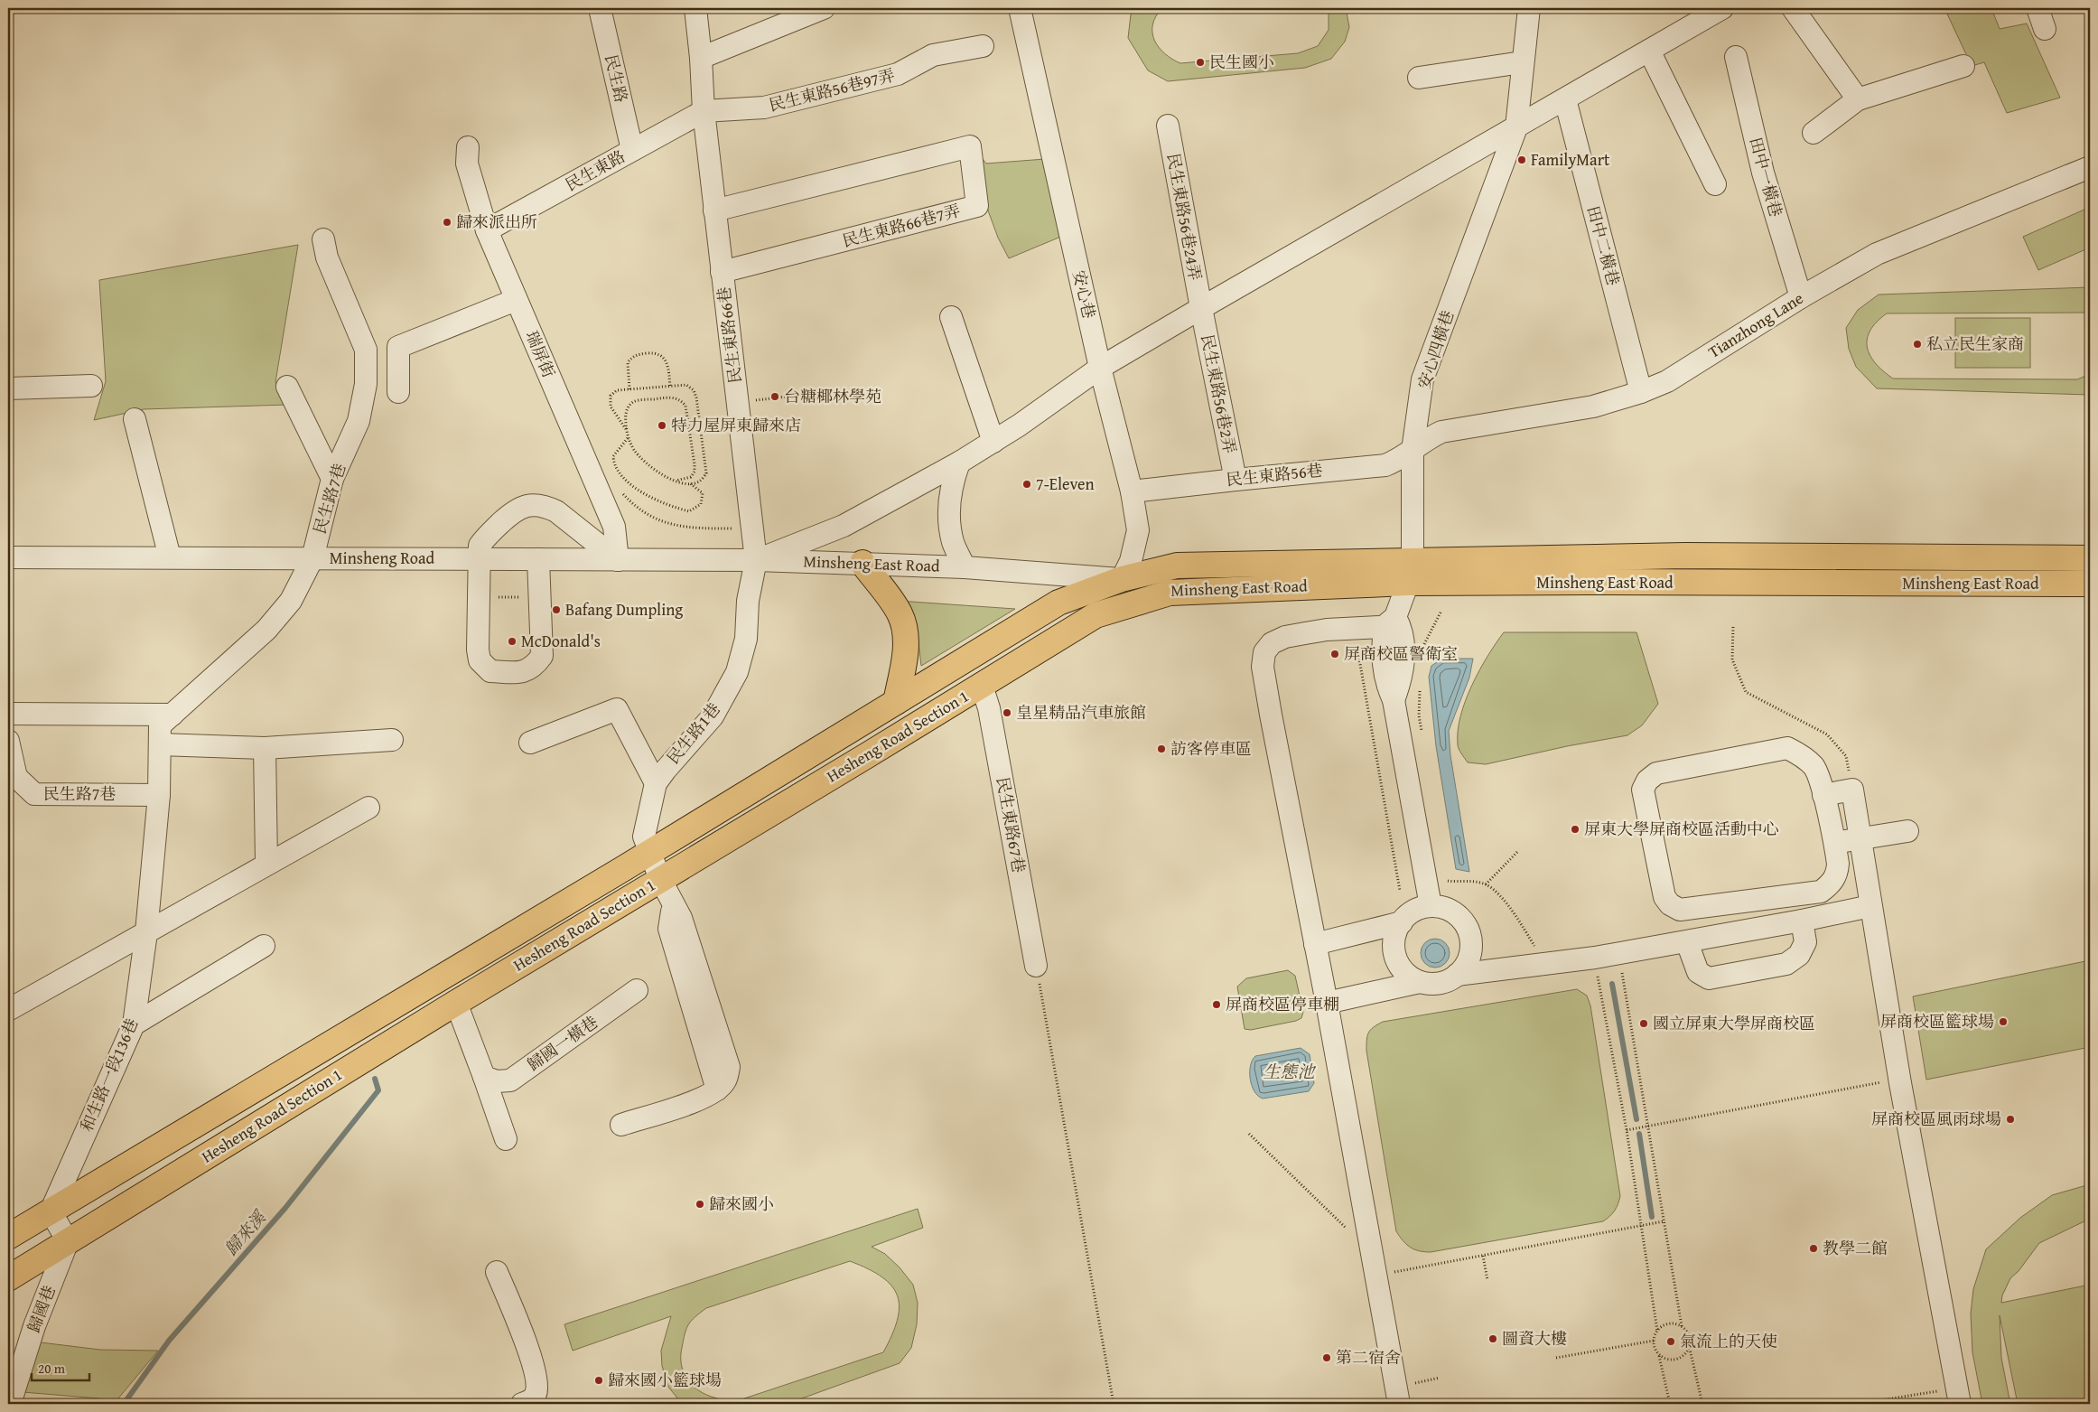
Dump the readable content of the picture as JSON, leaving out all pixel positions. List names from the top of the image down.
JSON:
{
  "streets": {
    "main road": ["Minsheng East Road", "Hesheng Road Section 1"],
    "street": [
      "民生路",
      "民生東路56巷97弄",
      "民生東路",
      "田中一橫巷",
      "民生東路56巷24弄",
      "民生東路66巷7弄",
      "田中二橫巷",
      "安心巷",
      "Tianzhong Lane",
      "民生東路66巷",
      "安心四橫巷",
      "瑞屏街",
      "民生東路56巷2弄",
      "民生東路56巷",
      "民生路7巷",
      "Minsheng Road",
      "民生路1巷",
      "民生東路67巷",
      "歸國一橫巷",
      "和生路一段136巷",
      "歸國巷"
    ]
  },
  "crossings": [
    ["民生路", "民生東路"],
    ["民生東路56巷97弄", "民生東路"],
    ["民生東路56巷97弄", "民生東路66巷"],
    ["民生東路", "民生東路66巷"],
    ["民生東路", "瑞屏街"],
    ["田中一橫巷", "Tianzhong Lane"],
    ["民生東路56巷24弄", "民生東路56巷2弄"],
    ["民生東路66巷7弄", "民生東路66巷"],
    ["田中二橫巷", "Tianzhong Lane"],
    ["安心巷", "民生東路56巷"],
    ["安心巷", "Minsheng East Road"],
    ["安心巷", "Hesheng Road Section 1"],
    ["Tianzhong Lane", "安心四橫巷"],
    ["Tianzhong Lane", "民生東路56巷"],
    ["民生東路66巷", "Minsheng Road"],
    ["民生東路66巷", "Minsheng East Road"],
    ["民生東路66巷", "民生路1巷"],
    ["安心四橫巷", "民生東路56巷"],
    ["安心四橫巷", "Minsheng East Road"],
    ["瑞屏街", "Minsheng Road"],
    ["民生東路56巷2弄", "民生東路56巷"],
    ["民生路7巷", "Minsheng Road"],
    ["民生路7巷", "和生路一段136巷"],
    ["Minsheng Road", "Minsheng East Road"],
    ["Minsheng Road", "民生路1巷"],
    ["Minsheng East Road", "民生路1巷"],
    ["Minsheng East Road", "Hesheng Road Section 1"],
    ["民生路1巷", "Hesheng Road Section 1"],
    ["Hesheng Road Section 1", "民生東路67巷"],
    ["Hesheng Road Section 1", "和生路一段136巷"],
    ["Hesheng Road Section 1", "歸國巷"]
  ],
  "water": ["生態池", "歸來溪"],
  "places": [
    "民生國小",
    "FamilyMart",
    "歸來派出所",
    "私立民生家商",
    "台糖椰林學苑",
    "特力屋屏東歸來店",
    "7-Eleven",
    "Bafang Dumpling",
    "McDonald's",
    "屏商校區警衛室",
    "皇星精品汽車旅館",
    "訪客停車區",
    "屏東大學屏商校區活動中心",
    "屏商校區停車棚",
    "屏商校區籃球場",
    "國立屏東大學屏商校區",
    "屏商校區風雨球場",
    "歸來國小",
    "教學二館",
    "圖資大樓",
    "氣流上的天使",
    "第二宿舍",
    "歸來國小籃球場"
  ],
  "scale_bar": "20 m"
}
